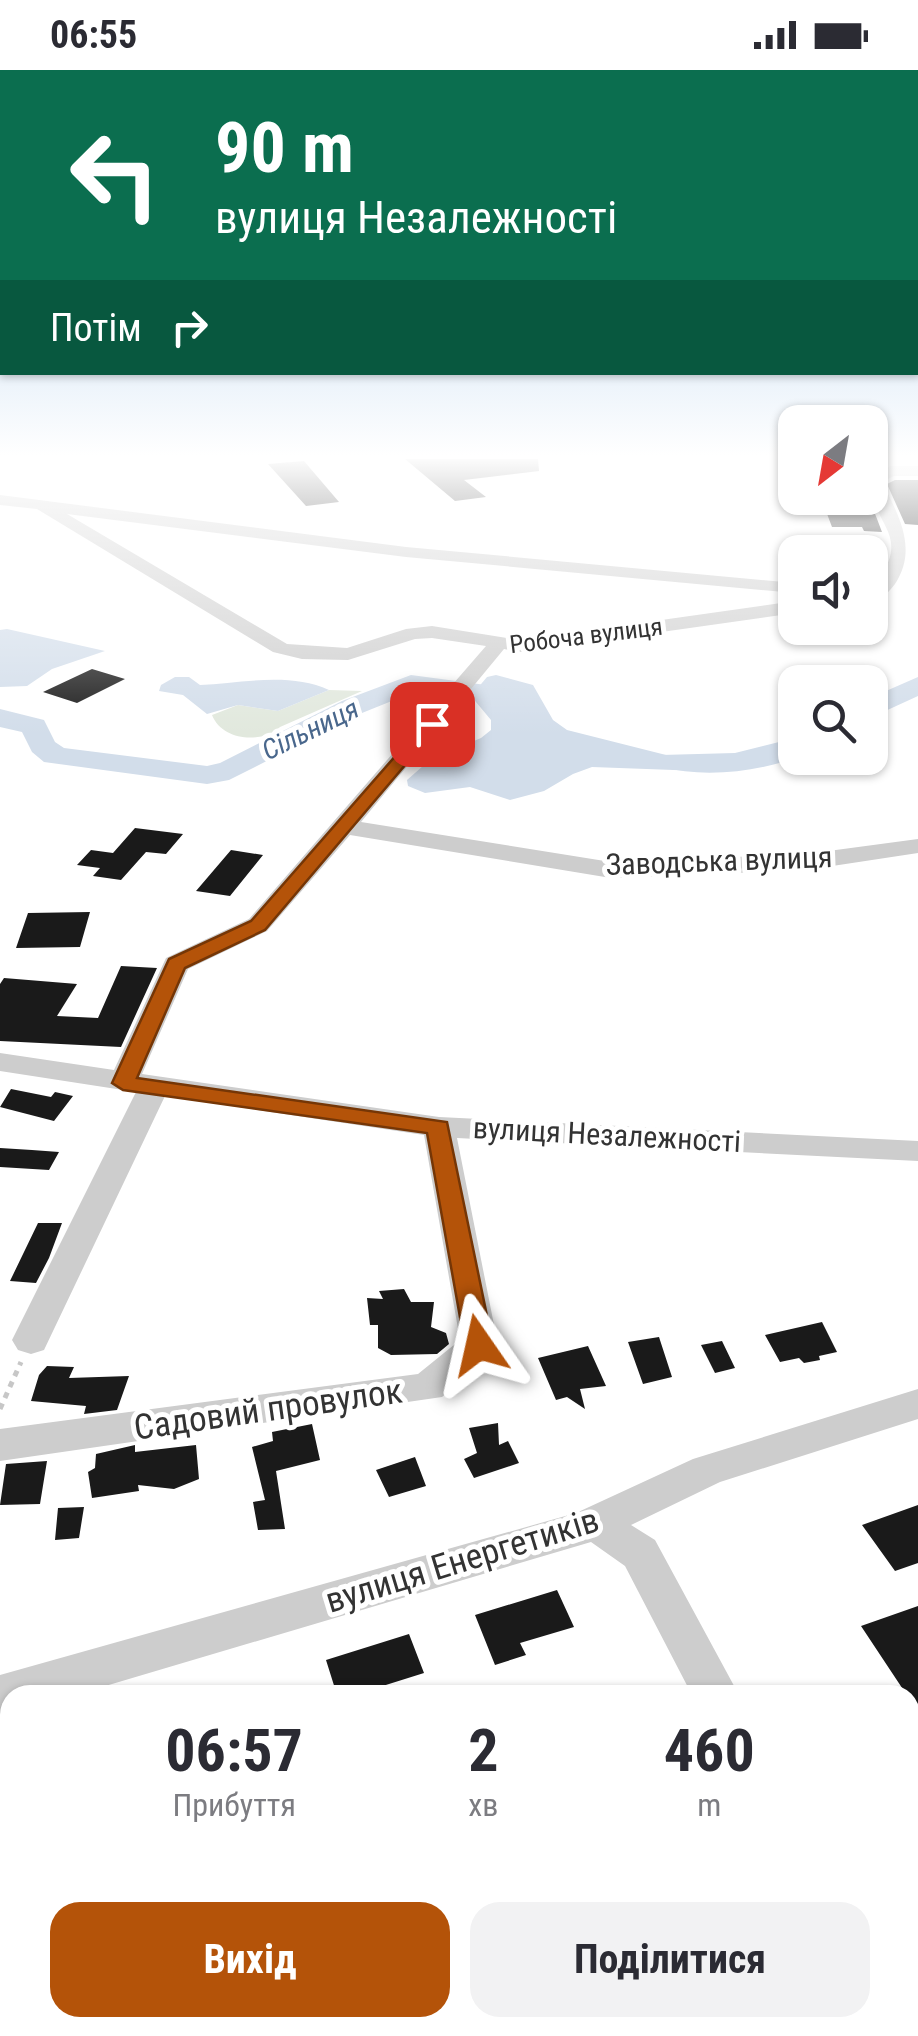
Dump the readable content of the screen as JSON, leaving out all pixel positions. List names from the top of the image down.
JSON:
{
  "streets": {
    "street": [
      "Робоча вулиця",
      "Заводська вулиця",
      "вулиця Незалежності",
      "Садовий провулок",
      "вулиця Енергетиків"
    ]
  },
  "crossings": [
    ["вулиця Незалежності", "Садовий провулок"]
  ],
  "water": ["Сільниця"],
  "north": "bottom left",
  "page": {
    "status": "06:55",
    "turn": ["90 m", "вулиця Незалежності"],
    "then": "Потім",
    "eta": [
      "06:57",
      "Прибуття",
      "2",
      "хв",
      "460",
      "m"
    ],
    "buttons": ["Вихід", "Поділитися"]
  }
}
